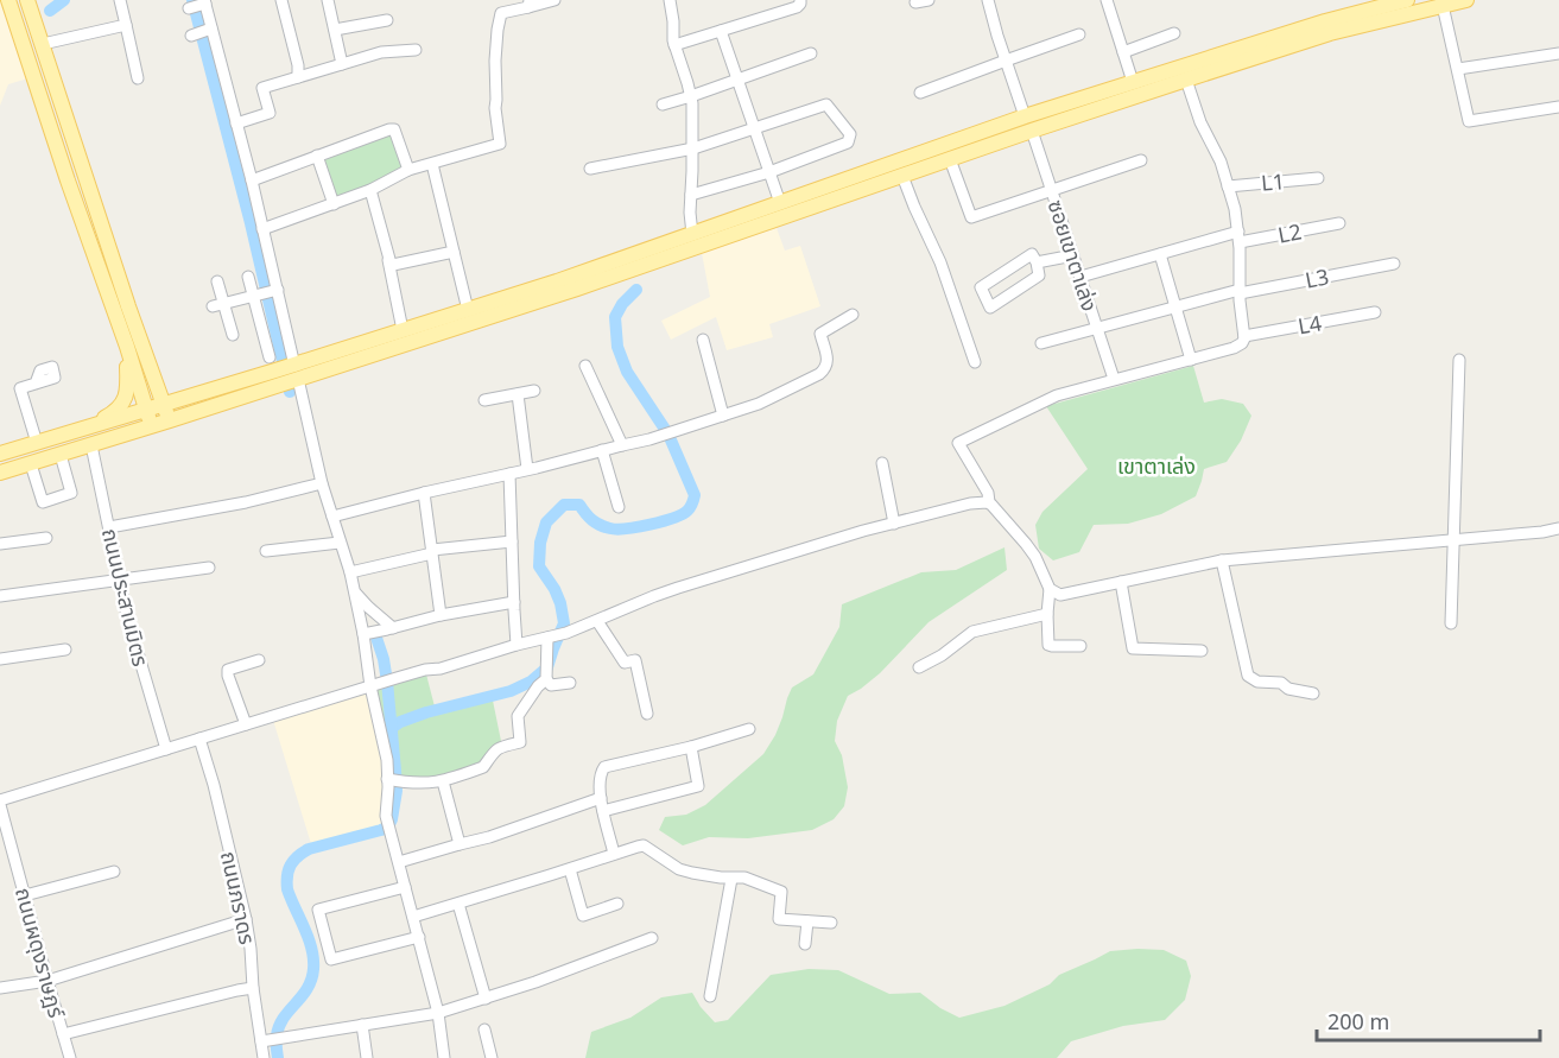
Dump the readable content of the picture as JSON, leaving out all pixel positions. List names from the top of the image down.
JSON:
{
  "streets": {
    "street": [
      "L1",
      "L2",
      "ซอยเขาตาเล่ง",
      "L3",
      "L4",
      "ถนนประสานมิตร",
      "ถนนภราดร",
      "ถนนผดุงราษฎร์"
    ]
  },
  "crossings": [
    ["L2", "ซอยเขาตาเล่ง"],
    ["ซอยเขาตาเล่ง", "L3"]
  ],
  "parks": ["เขาตาเล่ง"],
  "scale_bar": "200 m"
}
